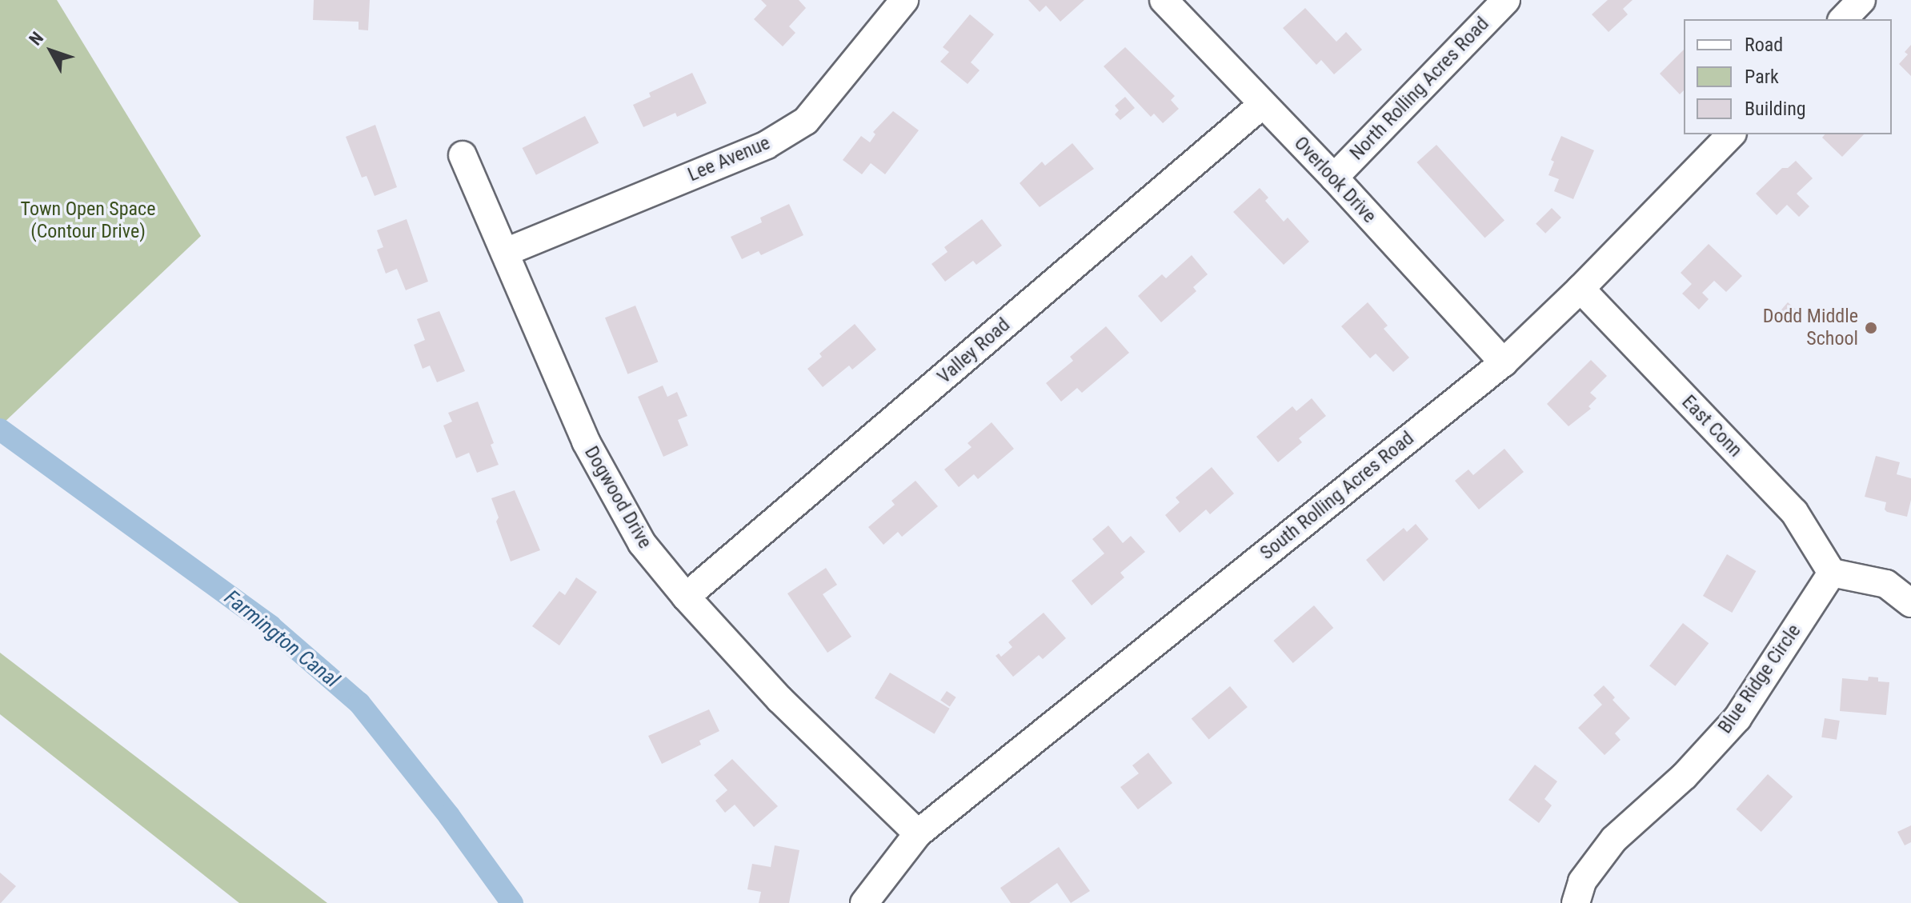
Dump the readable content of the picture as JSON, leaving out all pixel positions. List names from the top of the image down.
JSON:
{
  "streets": {
    "street": [
      "North Rolling Acres Road",
      "Lee Avenue",
      "Overlook Drive",
      "Valley Road",
      "East Conn",
      "South Rolling Acres Road",
      "Dogwood Drive",
      "Blue Ridge Circle"
    ]
  },
  "crossings": [
    ["North Rolling Acres Road", "Overlook Drive"],
    ["Lee Avenue", "Dogwood Drive"],
    ["Overlook Drive", "Valley Road"],
    ["Overlook Drive", "South Rolling Acres Road"],
    ["Valley Road", "Dogwood Drive"],
    ["East Conn", "South Rolling Acres Road"],
    ["East Conn", "Blue Ridge Circle"],
    ["South Rolling Acres Road", "Dogwood Drive"]
  ],
  "water": ["Farmington Canal"],
  "parks": ["Town Open Space (Contour Drive)"],
  "places": ["Dodd Middle School"],
  "legend": ["Road", "Park", "Building"],
  "north": "top left"
}
